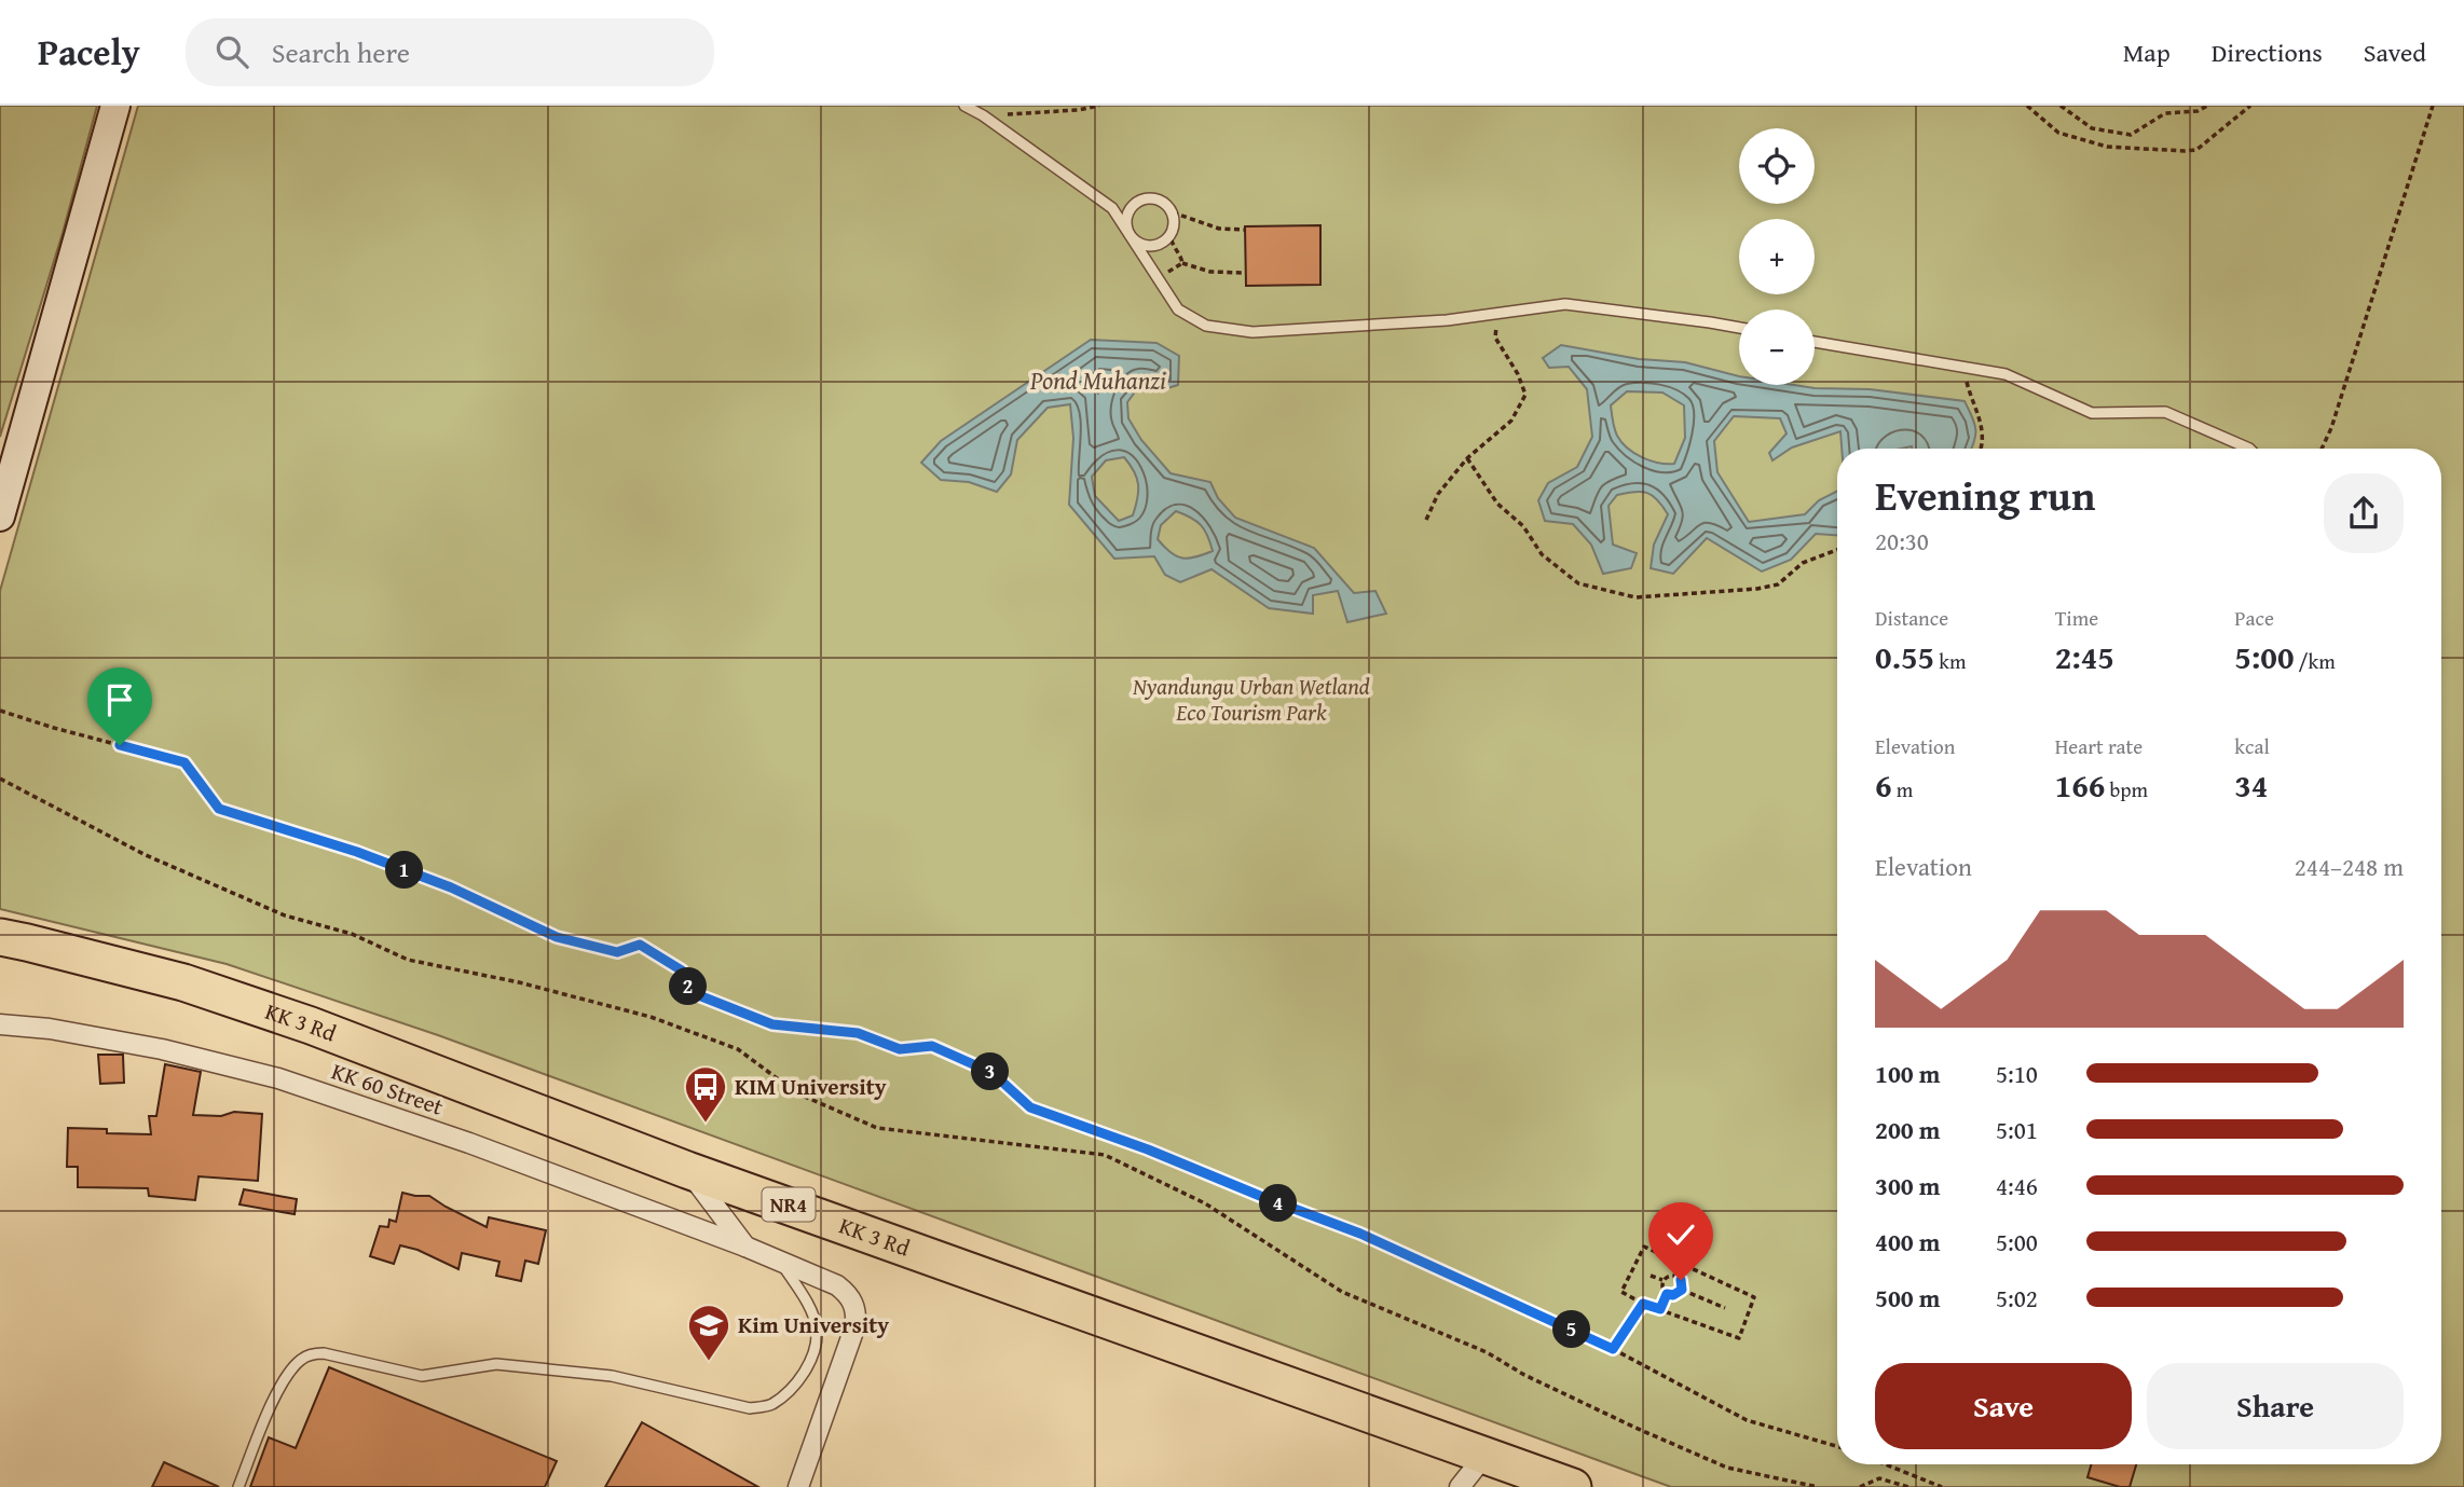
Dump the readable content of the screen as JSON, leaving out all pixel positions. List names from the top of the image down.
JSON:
{
  "streets": {
    "highway": ["KK 3 Rd", "NR4"],
    "street": ["KK 60 Street"]
  },
  "water": ["Pond Muhanzi"],
  "parks": ["Nyandungu Urban Wetland Eco Tourism Park"],
  "places": {
    "bus stop": ["KIM University"],
    "school or university": ["Kim University"]
  },
  "page": {
    "header": "Pacely",
    "search": "Search here",
    "nav": ["Map", "Directions", "Saved"],
    "map_buttons": ["+", "−"],
    "heading": ["Evening run", "20:30"],
    "stats": [
      ["Distance", "0.55 km"],
      ["Time", "2:45"],
      ["Pace", "5:00 /km"],
      ["Elevation", "6 m"],
      ["Heart rate", "166 bpm"],
      ["kcal", "34"]
    ],
    "chart": ["Elevation", "244–248 m"],
    "pins": [
      "1",
      "2",
      "3",
      "4",
      "5"
    ],
    "list": [
      {
        "name": "100 m",
        "note": "5:10"
      },
      {
        "name": "200 m",
        "note": "5:01"
      },
      {
        "name": "300 m",
        "note": "4:46"
      },
      {
        "name": "400 m",
        "note": "5:00"
      },
      {
        "name": "500 m",
        "note": "5:02"
      }
    ],
    "buttons": ["Save", "Share"]
  }
}
